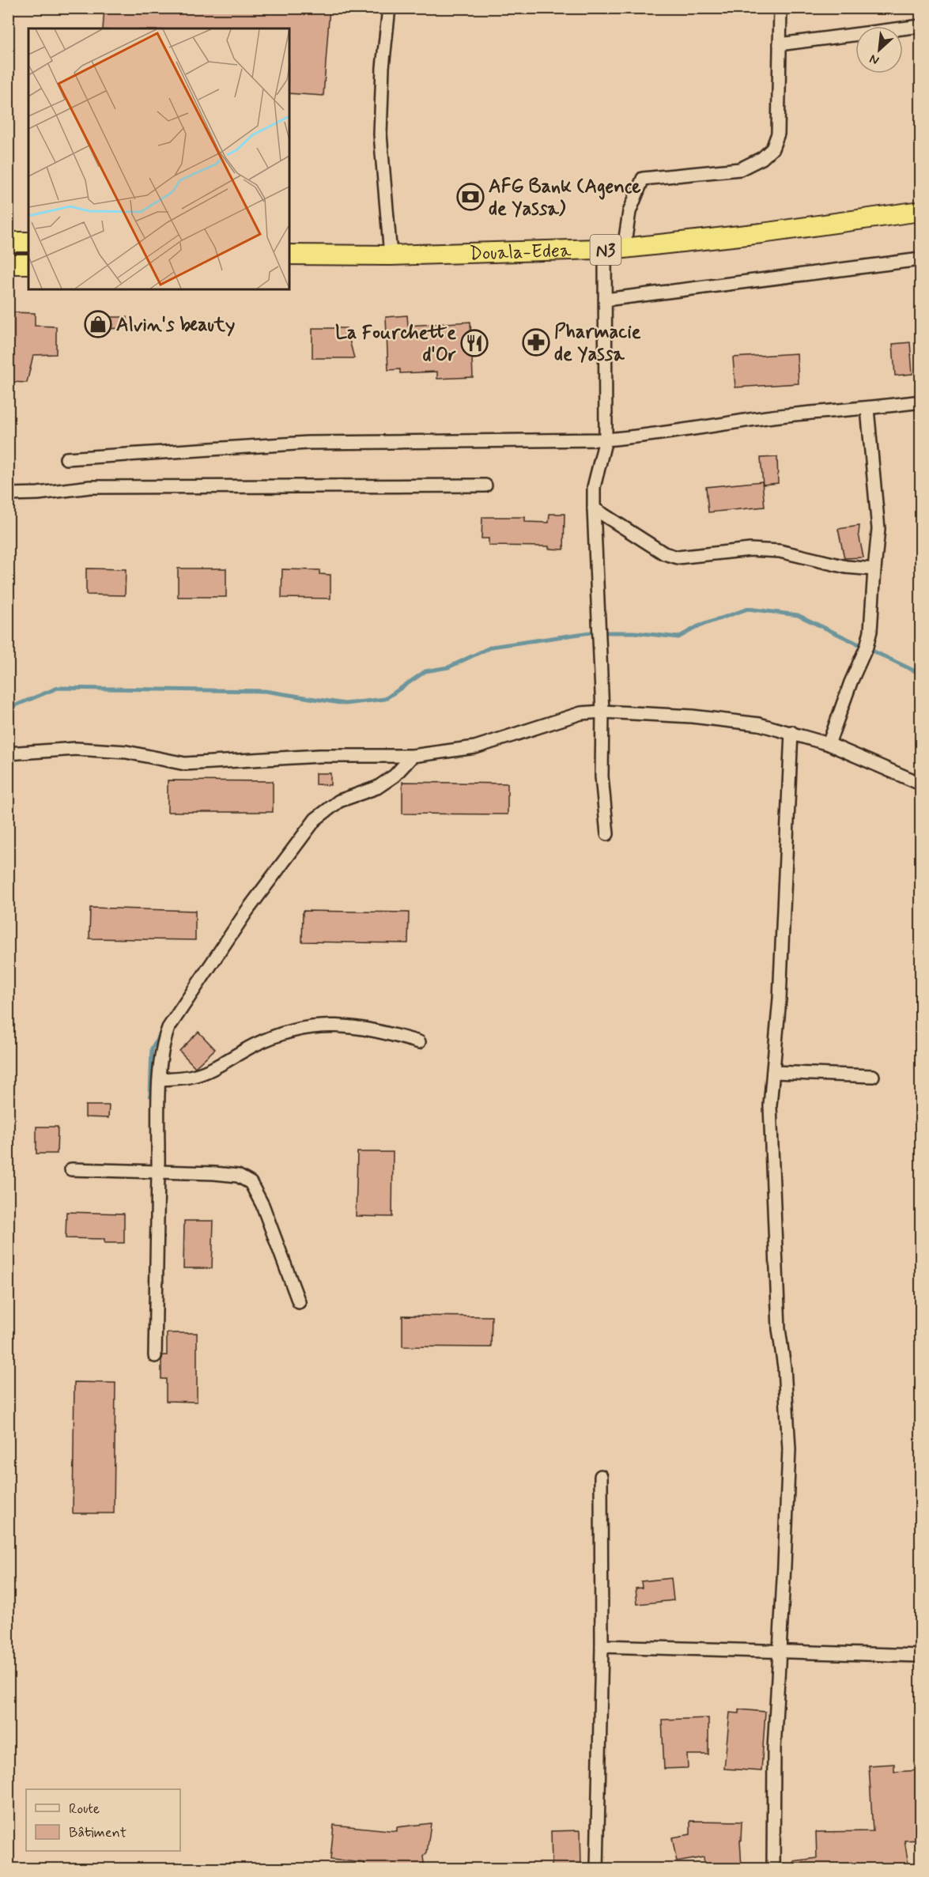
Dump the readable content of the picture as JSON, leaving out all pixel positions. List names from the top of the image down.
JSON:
{
  "streets": {
    "highway": ["N3", "Douala-Edea"]
  },
  "places": {
    "bank": ["AFG Bank (Agence de Yassa)"],
    "shop": ["Alvin's beauty"],
    "pharmacy": ["Pharmacie de Yassa"],
    "restaurant": ["La Fourchette d'Or"]
  },
  "legend": ["Route", "Bâtiment"],
  "north": "bottom left"
}
